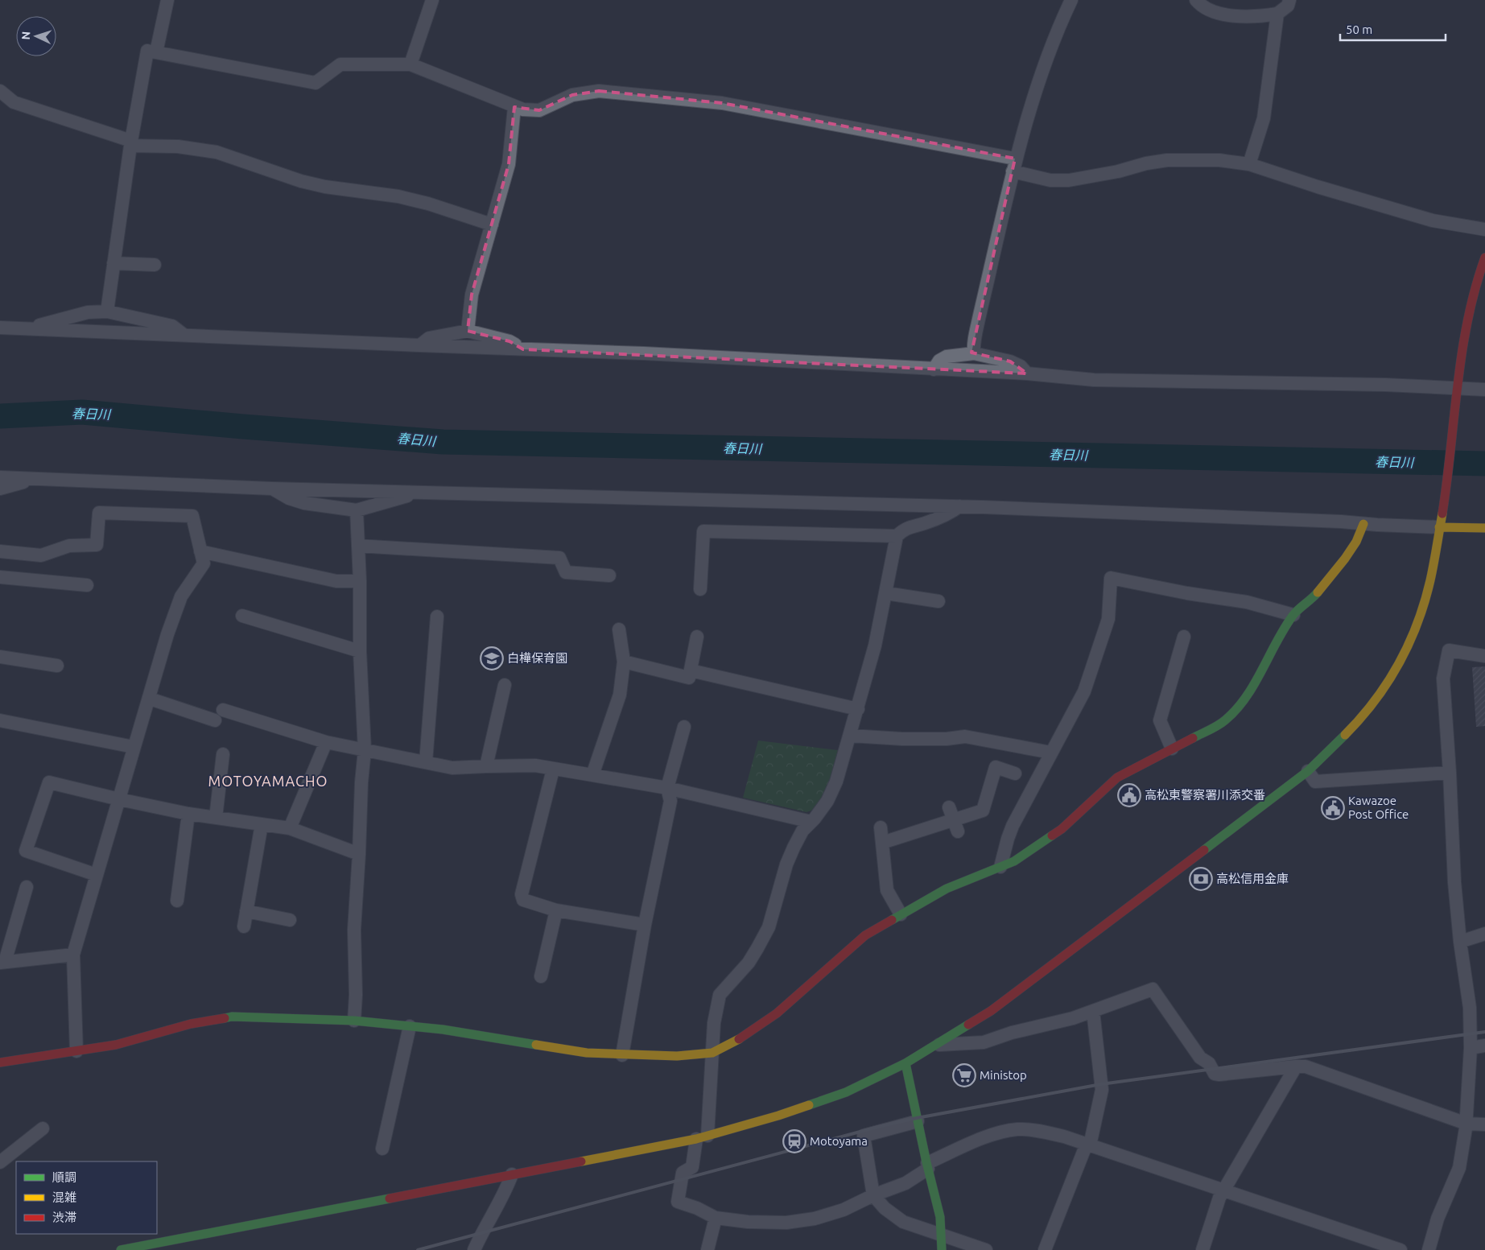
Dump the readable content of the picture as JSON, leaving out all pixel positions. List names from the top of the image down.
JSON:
{
  "districts": ["MOTOYAMACHO"],
  "water": ["春日川"],
  "places": {
    "school or university": ["白樺保育園"],
    "public building": ["高松東警察署川添交番", "Kawazoe Post Office"],
    "bank": ["高松信用金庫"],
    "supermarket": ["Ministop"],
    "station": ["Motoyama"]
  },
  "legend": ["順調", "混雑", "渋滞"],
  "scale_bar": "50 m",
  "north": "left"
}
